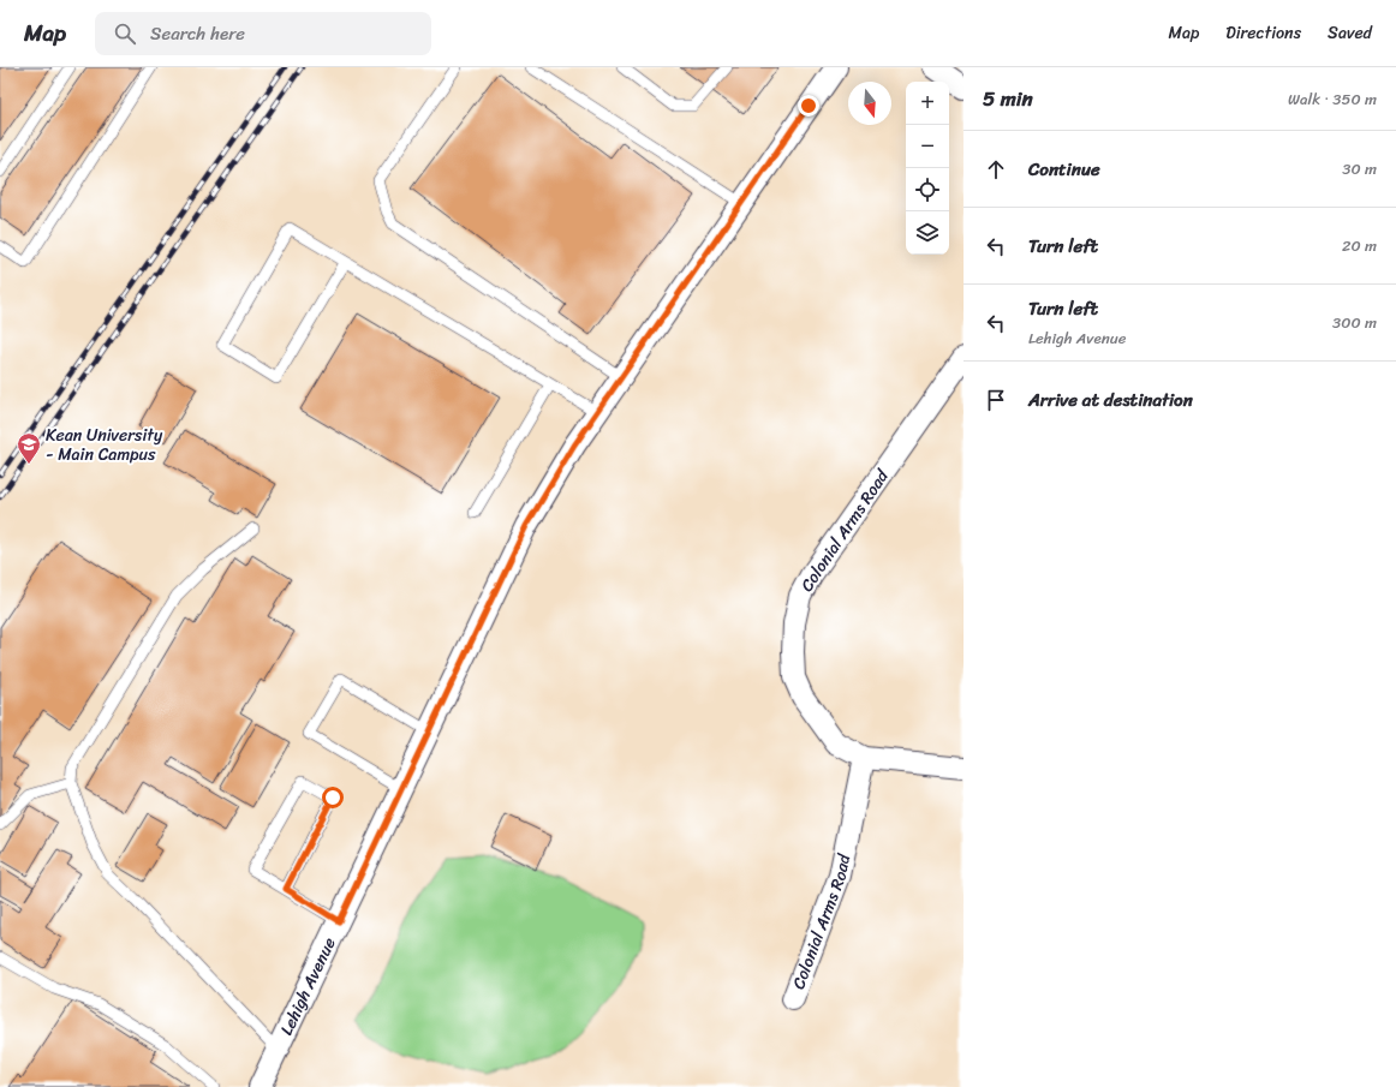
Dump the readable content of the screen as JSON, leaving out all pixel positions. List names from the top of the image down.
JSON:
{
  "streets": {
    "street": ["Colonial Arms Road", "Lehigh Avenue"]
  },
  "places": {
    "school or university": ["Kean University - Main Campus"]
  },
  "north": "bottom",
  "page": {
    "header": "Map",
    "search": "Search here",
    "nav": ["Map", "Directions", "Saved"],
    "heading": ["5 min", "Walk · 350 m"],
    "map_buttons": ["+", "−"],
    "list": [
      ["Continue", "30 m"],
      ["Turn left", "20 m"],
      ["Turn left", "Lehigh Avenue", "300 m"],
      "Arrive at destination"
    ]
  }
}
